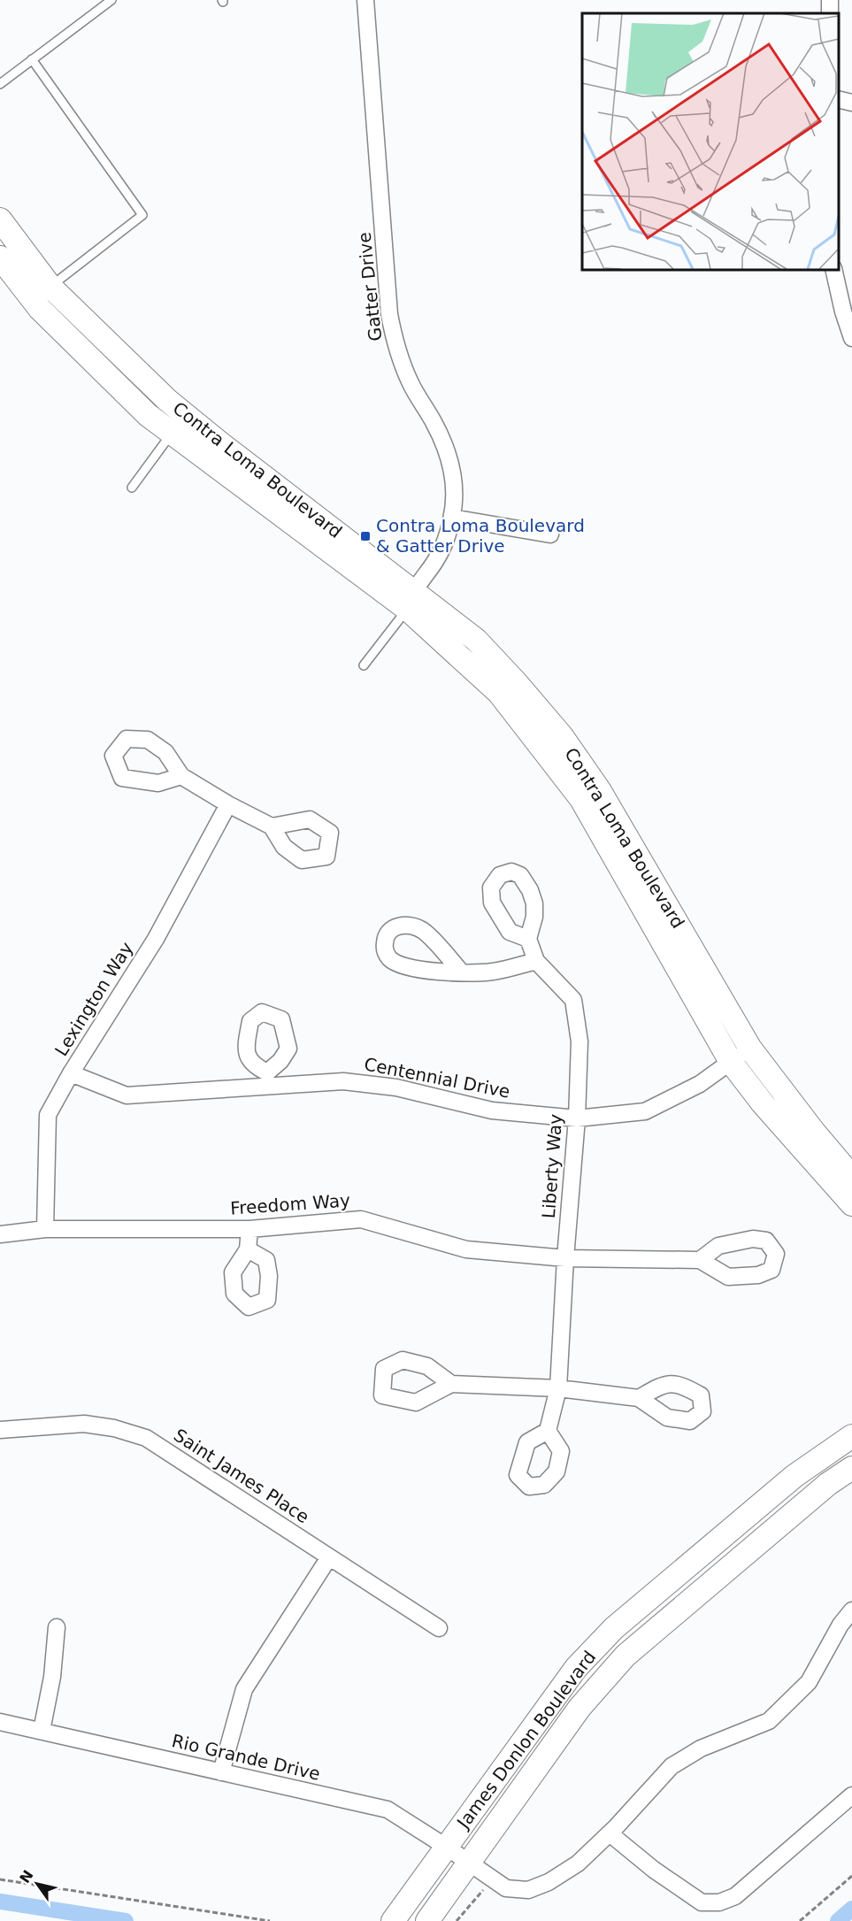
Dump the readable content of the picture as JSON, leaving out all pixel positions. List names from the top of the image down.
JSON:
{
  "streets": {
    "main road": ["Contra Loma Boulevard", "James Donlon Boulevard"],
    "street": [
      "Gatter Drive",
      "Lexington Way",
      "Centennial Drive",
      "Liberty Way",
      "Freedom Way",
      "Saint James Place",
      "Rio Grande Drive"
    ]
  },
  "crossings": [
    ["Gatter Drive", "Contra Loma Boulevard"],
    ["Contra Loma Boulevard", "Centennial Drive"],
    ["Lexington Way", "Centennial Drive"],
    ["Lexington Way", "Freedom Way"],
    ["Centennial Drive", "Liberty Way"],
    ["Liberty Way", "Freedom Way"],
    ["James Donlon Boulevard", "Rio Grande Drive"]
  ],
  "places": {
    "transit": ["Contra Loma Boulevard & Gatter Drive"]
  },
  "north": "top left"
}
